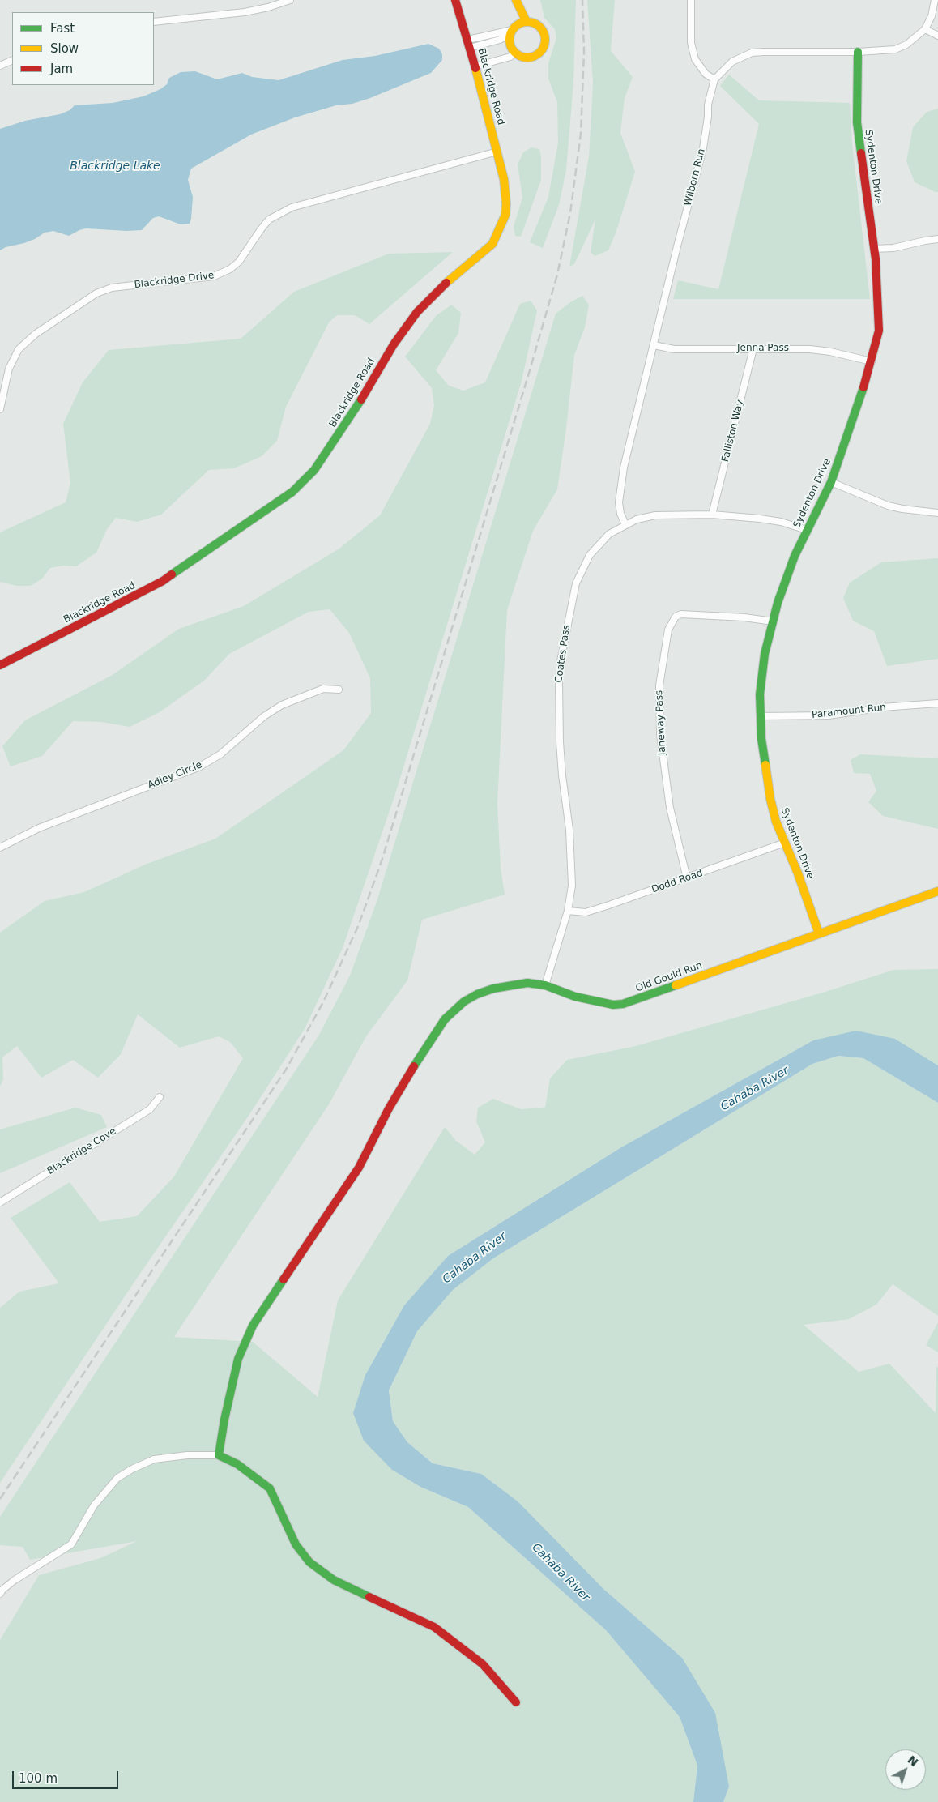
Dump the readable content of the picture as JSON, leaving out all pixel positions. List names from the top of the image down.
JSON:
{
  "streets": {
    "street": [
      "Blackridge Road",
      "Sydenton Drive",
      "Wilborn Run",
      "Blackridge Drive",
      "Jenna Pass",
      "Falliston Way",
      "Coates Pass",
      "Paramount Run",
      "Janeway Pass",
      "Adley Circle",
      "Dodd Road",
      "Old Gould Run",
      "Blackridge Cove"
    ]
  },
  "crossings": [
    ["Blackridge Road", "Blackridge Drive"],
    ["Sydenton Drive", "Wilborn Run"],
    ["Sydenton Drive", "Jenna Pass"],
    ["Sydenton Drive", "Coates Pass"],
    ["Sydenton Drive", "Paramount Run"],
    ["Sydenton Drive", "Janeway Pass"],
    ["Sydenton Drive", "Dodd Road"],
    ["Sydenton Drive", "Old Gould Run"],
    ["Wilborn Run", "Jenna Pass"],
    ["Wilborn Run", "Coates Pass"],
    ["Jenna Pass", "Falliston Way"],
    ["Falliston Way", "Coates Pass"],
    ["Coates Pass", "Dodd Road"],
    ["Coates Pass", "Old Gould Run"],
    ["Janeway Pass", "Dodd Road"]
  ],
  "water": ["Blackridge Lake", "Cahaba River"],
  "legend": ["Fast", "Slow", "Jam"],
  "scale_bar": "100 m",
  "north": "top right"
}
